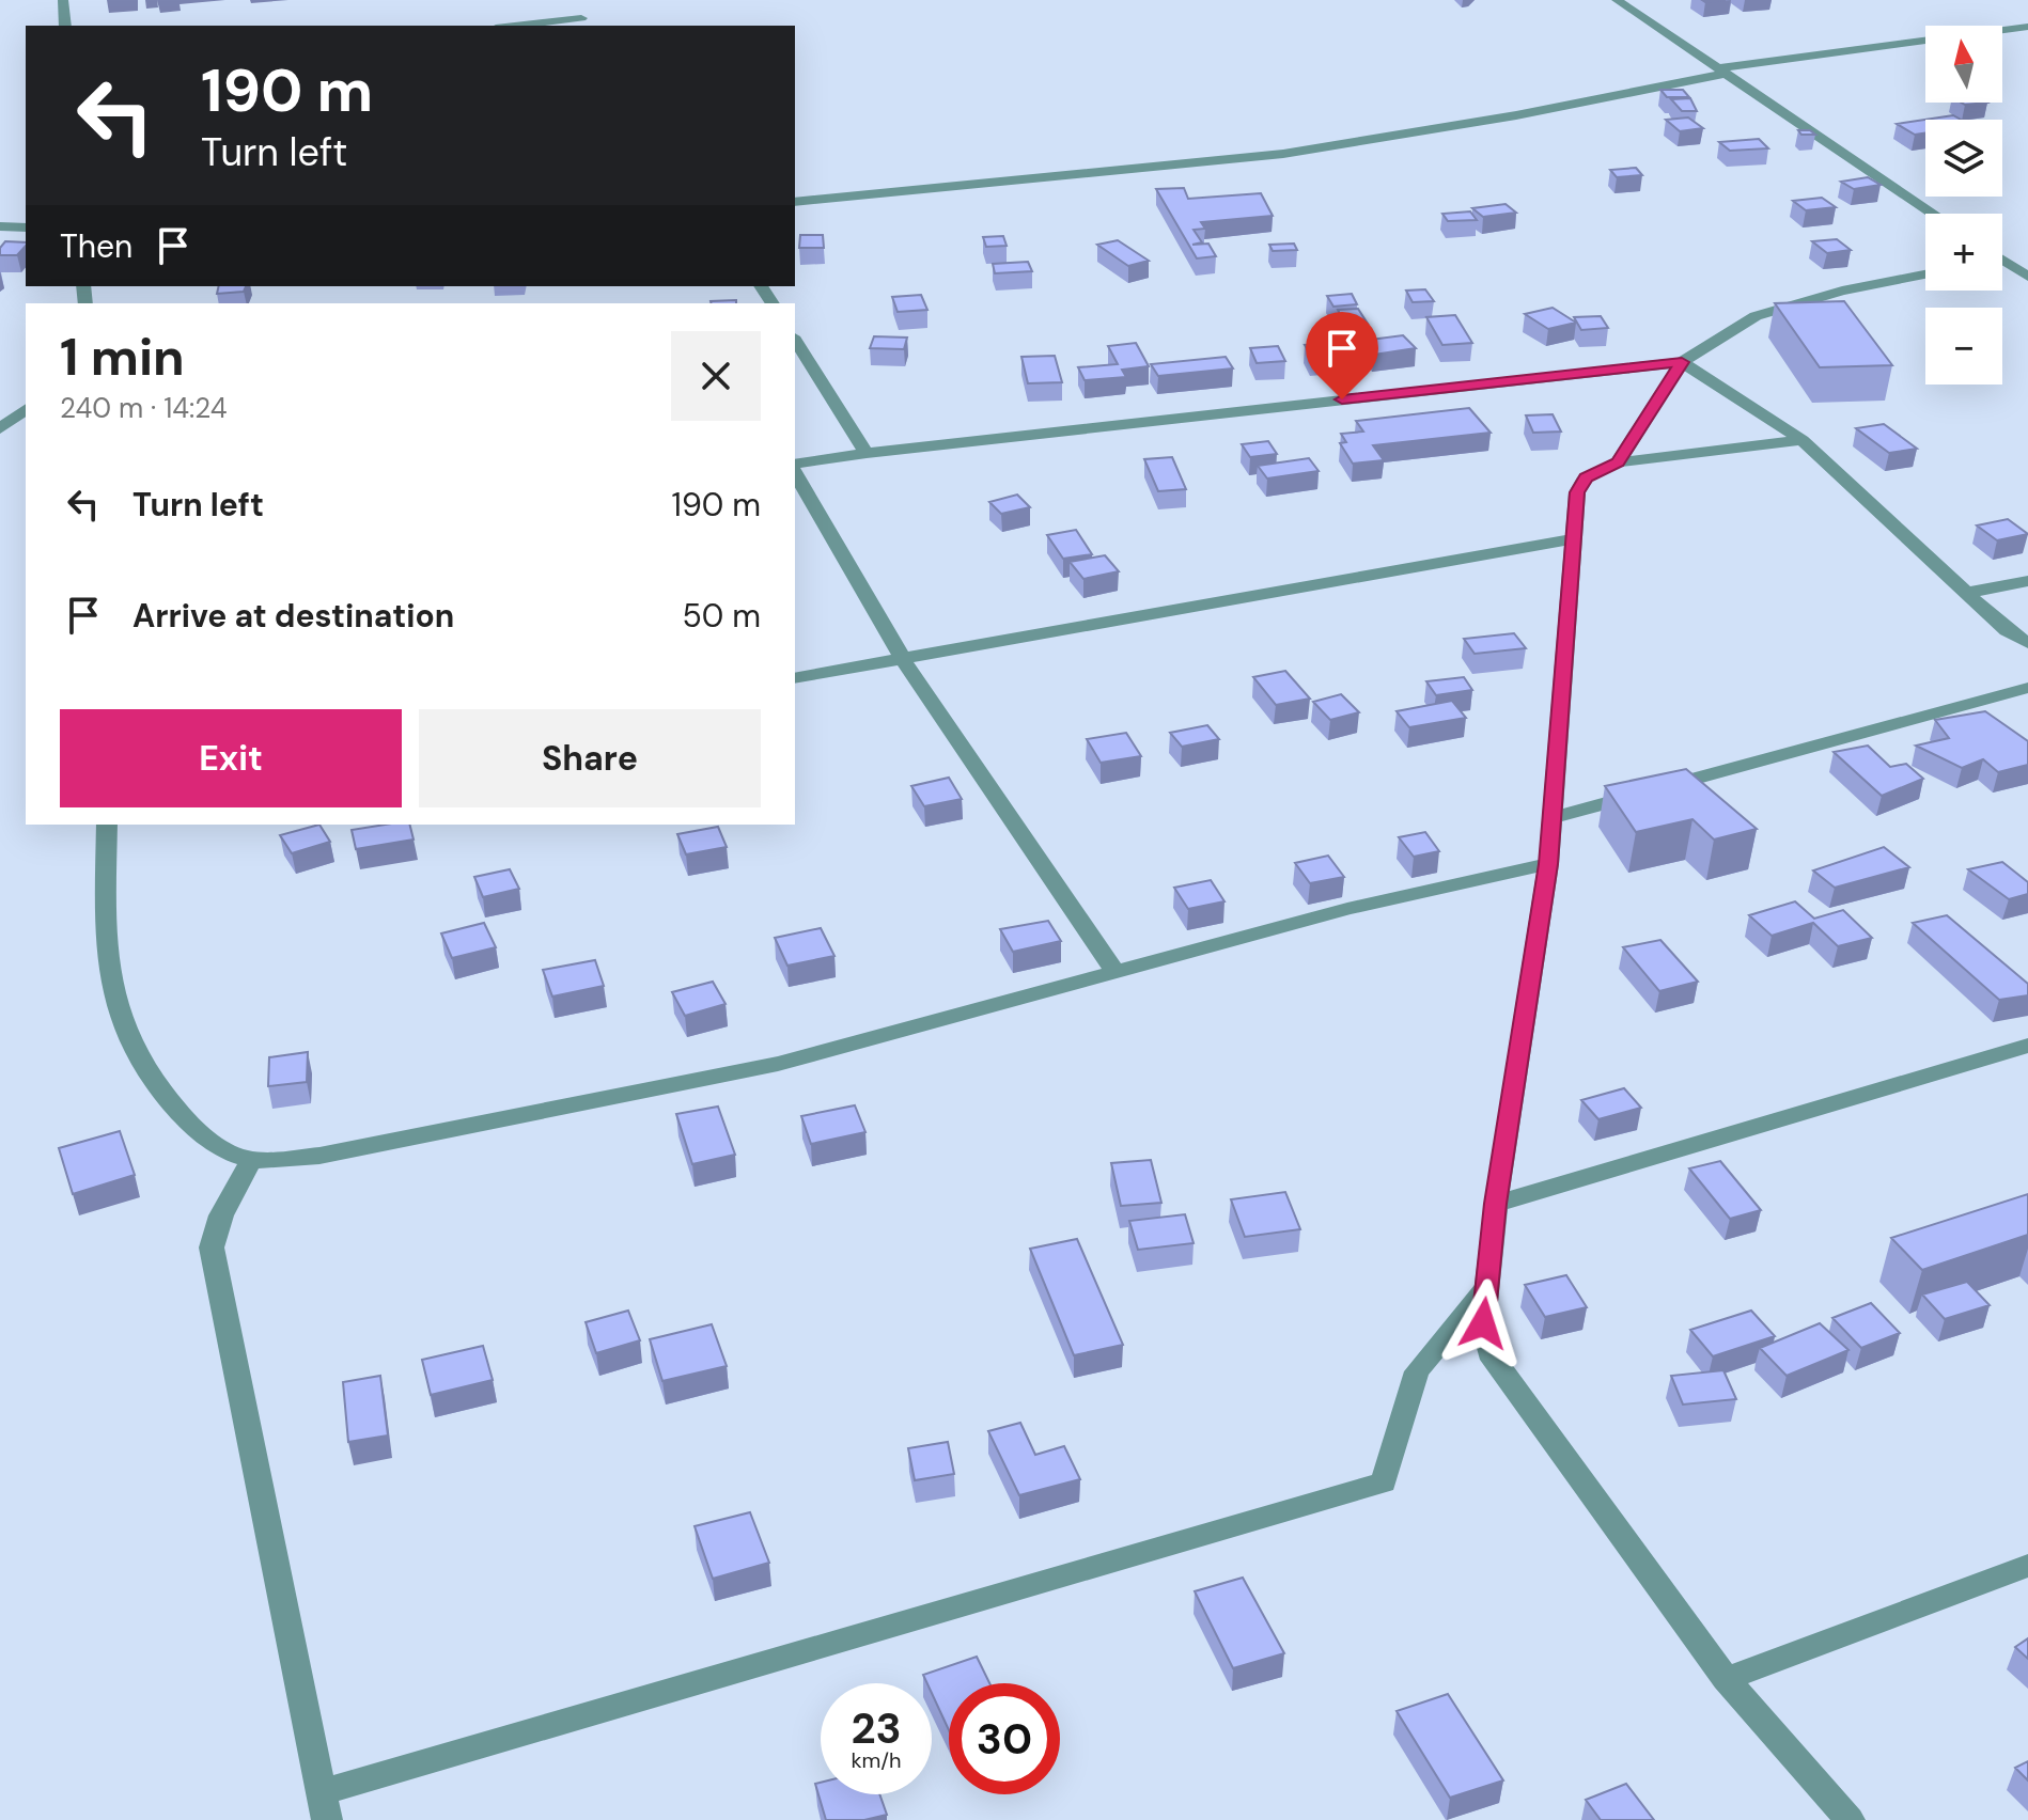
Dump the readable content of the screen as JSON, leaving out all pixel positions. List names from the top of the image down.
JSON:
{
  "north": "top",
  "page": {
    "map_buttons": ["+", "−"],
    "turn": ["190 m", "Turn left"],
    "then": "Then",
    "heading": ["1 min", "240 m · 14:24"],
    "list": [
      {
        "name": "Turn left",
        "value": "190 m"
      },
      {
        "name": "Arrive at destination",
        "value": "50 m"
      }
    ],
    "buttons": ["Exit", "Share"],
    "speed": "23 km/h",
    "limit": "30"
  }
}
